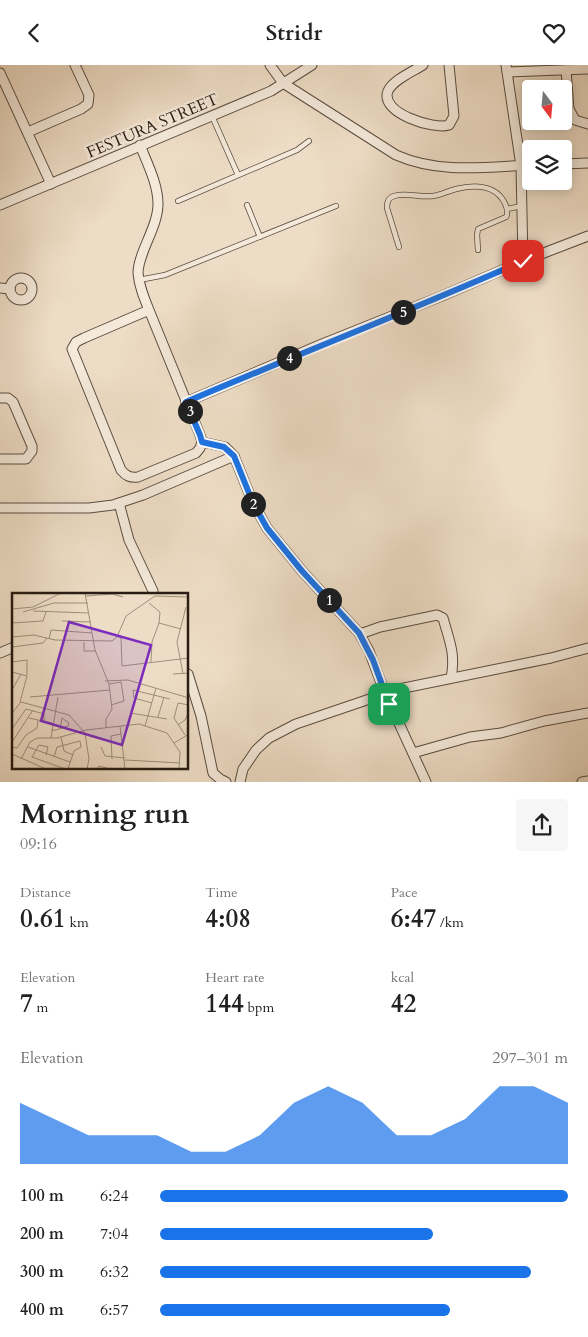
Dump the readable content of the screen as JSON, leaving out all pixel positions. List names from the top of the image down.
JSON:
{
  "streets": {
    "street": ["FESTURA STREET"]
  },
  "north": "bottom",
  "page": {
    "header": "Stridr",
    "pins": [
      "5",
      "4",
      "3",
      "2",
      "1"
    ],
    "heading": ["Morning run", "09:16"],
    "stats": [
      ["Distance", "0.61 km"],
      ["Time", "4:08"],
      ["Pace", "6:47 /km"],
      ["Elevation", "7 m"],
      ["Heart rate", "144 bpm"],
      ["kcal", "42"]
    ],
    "chart": ["Elevation", "297–301 m"],
    "list": [
      {
        "name": "100 m",
        "note": "6:24"
      },
      {
        "name": "200 m",
        "note": "7:04"
      },
      {
        "name": "300 m",
        "note": "6:32"
      },
      {
        "name": "400 m",
        "note": "6:57"
      }
    ]
  }
}
